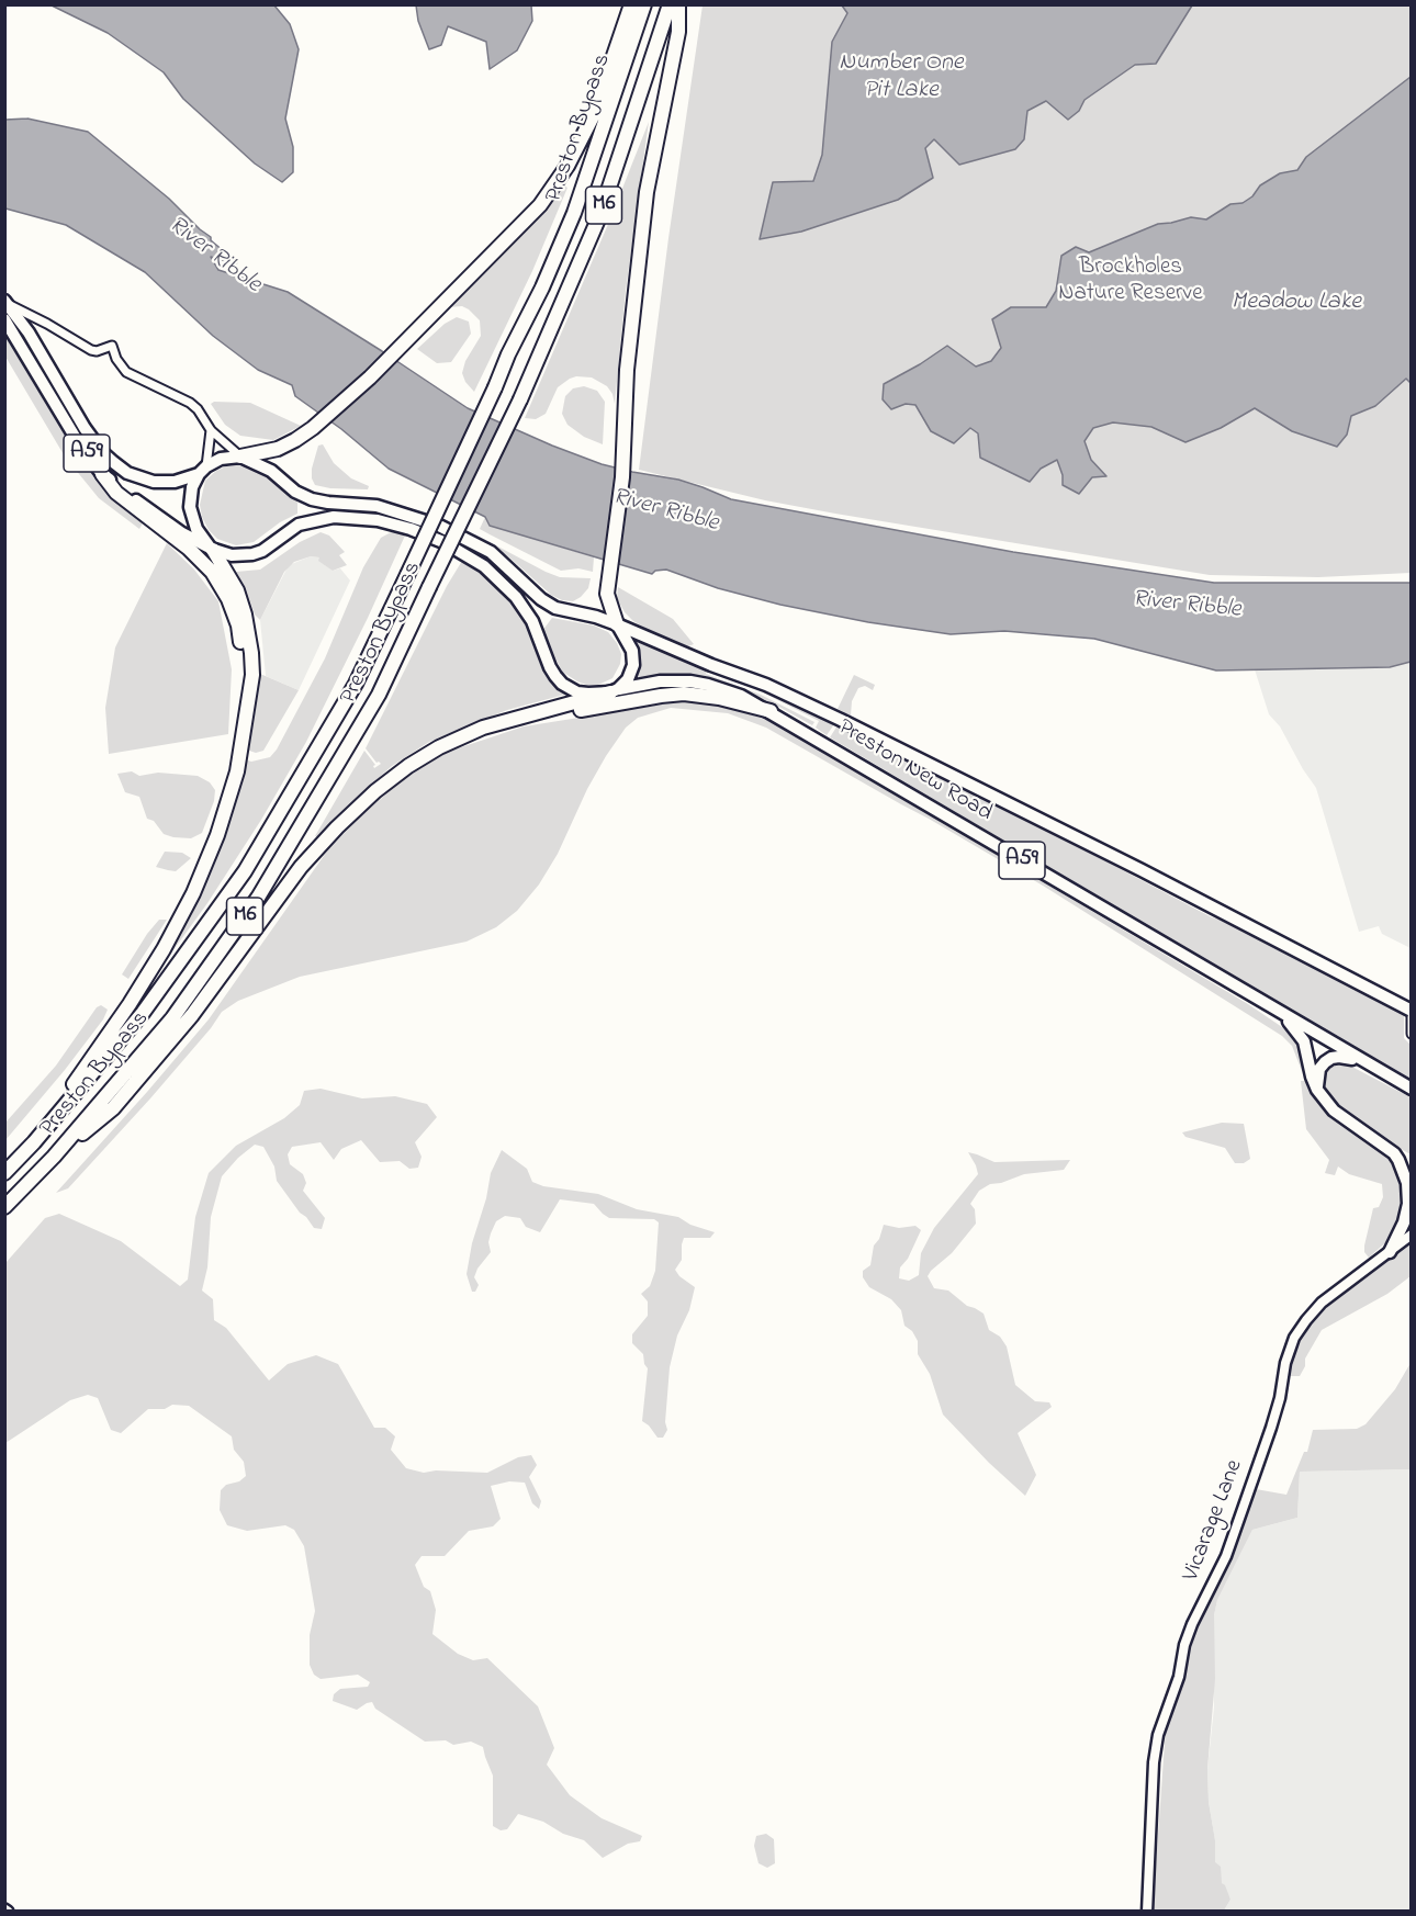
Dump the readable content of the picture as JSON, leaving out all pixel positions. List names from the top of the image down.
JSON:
{
  "streets": {
    "highway": [
      "Preston Bypass",
      "M6",
      "A59",
      "Preston New Road"
    ],
    "street": ["Vicarage Lane"]
  },
  "crossings": [
    ["A59", "Preston New Road"]
  ],
  "water": ["Number One Pit Lake", "River Ribble", "Meadow Lake"],
  "parks": ["Brockholes Nature Reserve"]
}
